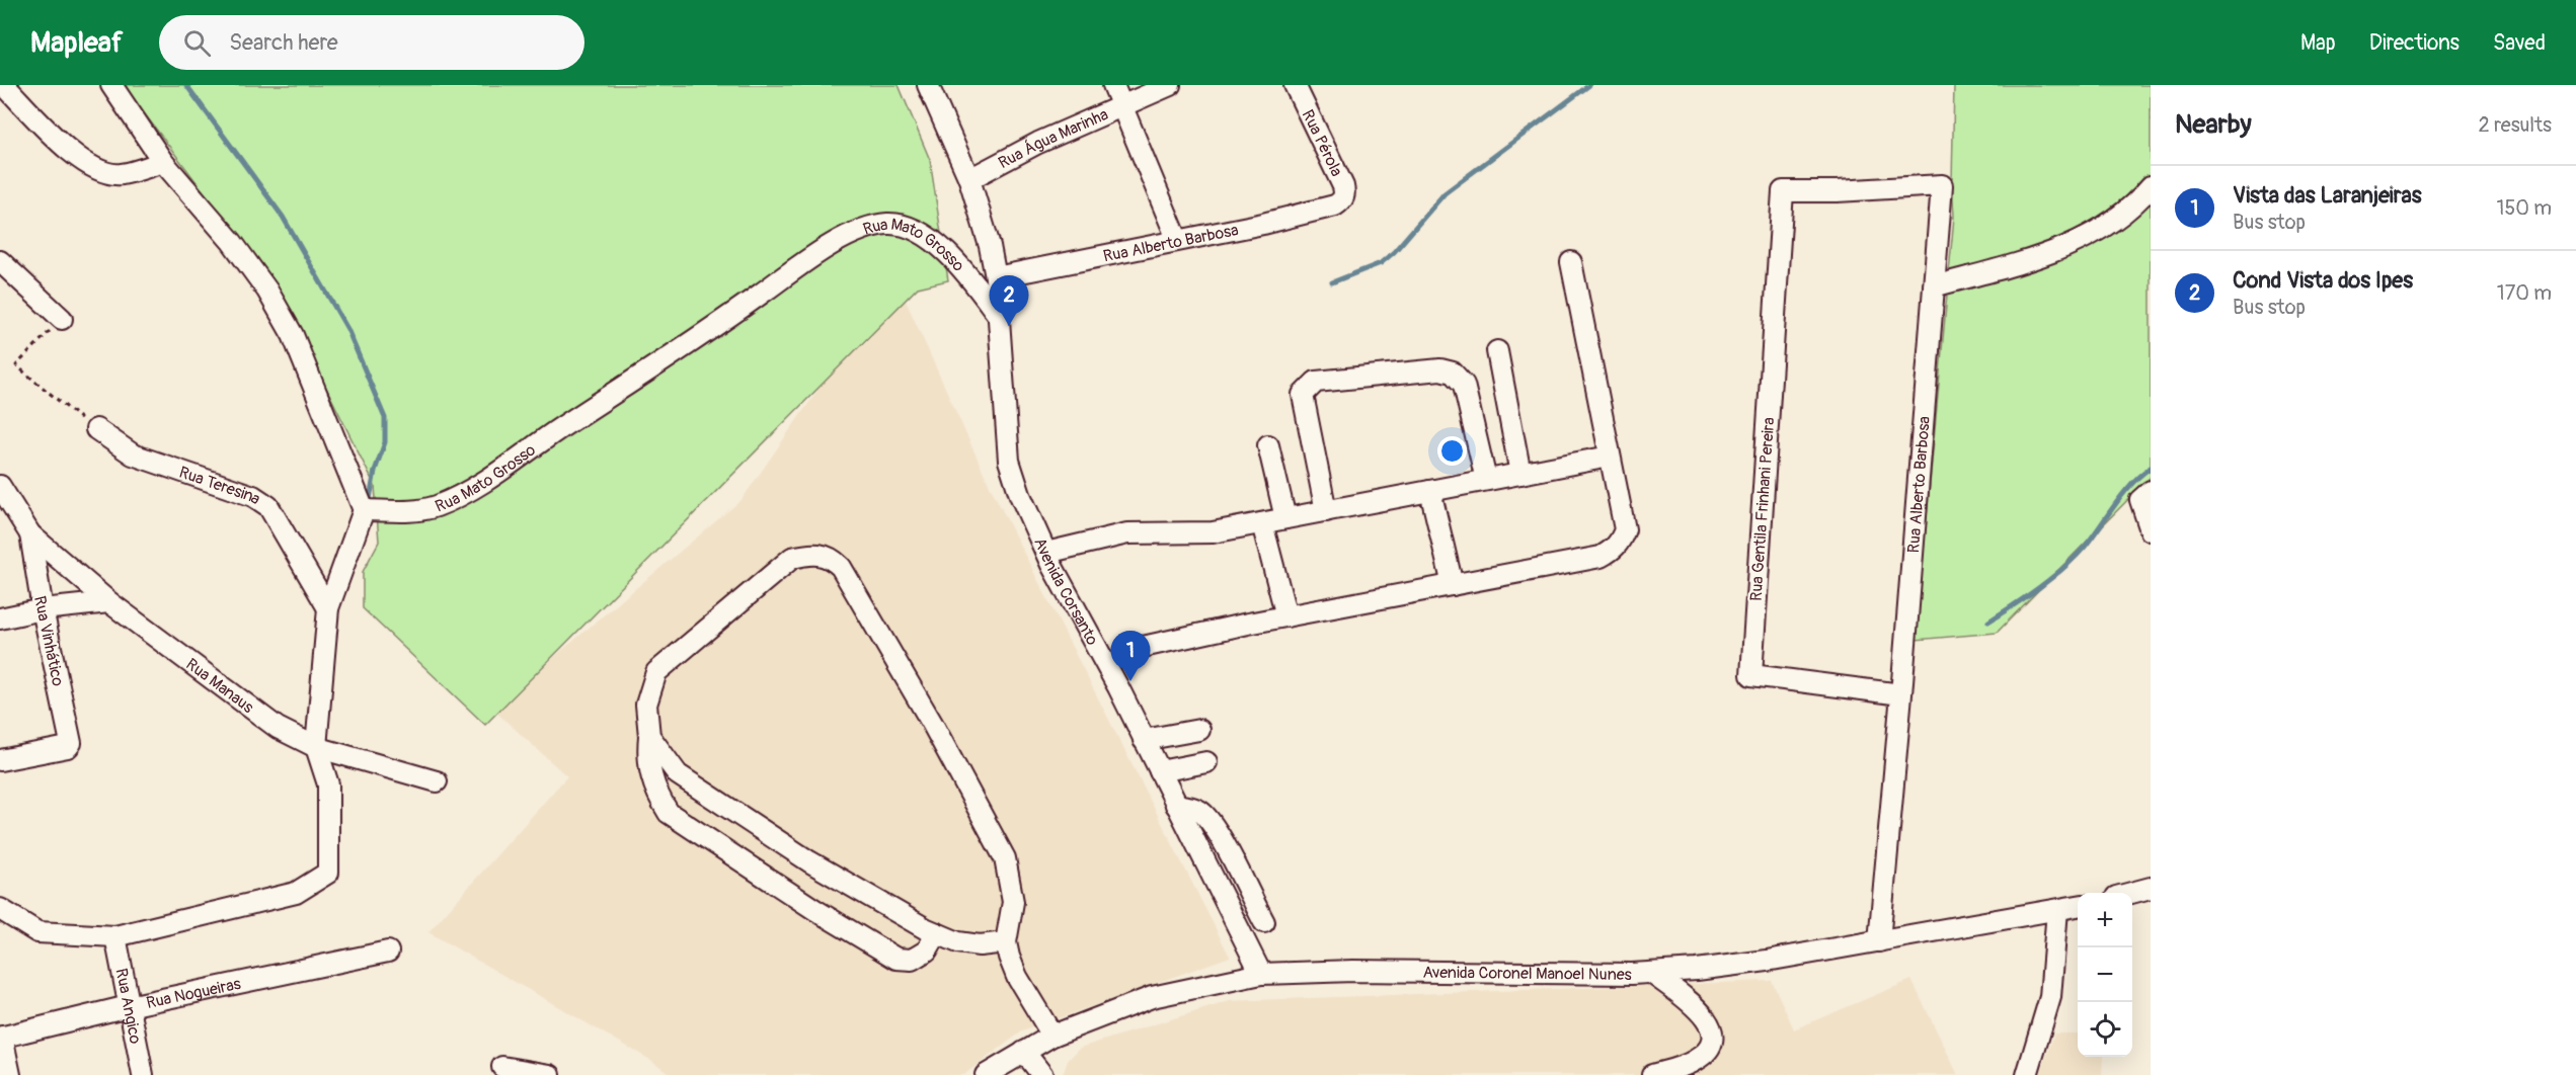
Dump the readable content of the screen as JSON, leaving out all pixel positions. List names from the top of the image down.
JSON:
{
  "streets": {
    "street": [
      "Rua Água Marinha",
      "Rua Pérola",
      "Rua Alberto Barbosa",
      "Rua Mato Grosso",
      "Rua Teresina",
      "Rua Gentila Frinhani Pereira",
      "Avenida Corsanto",
      "Rua Vinhático",
      "Rua Manaus",
      "Avenida Coronel Manoel Nunes",
      "Rua Nogueiras",
      "Rua Angico"
    ]
  },
  "crossings": [
    ["Rua Água Marinha", "Avenida Corsanto"],
    ["Rua Pérola", "Rua Alberto Barbosa"],
    ["Rua Alberto Barbosa", "Rua Gentila Frinhani Pereira"],
    ["Rua Alberto Barbosa", "Avenida Corsanto"],
    ["Rua Alberto Barbosa", "Avenida Coronel Manoel Nunes"],
    ["Rua Mato Grosso", "Avenida Corsanto"],
    ["Avenida Corsanto", "Avenida Coronel Manoel Nunes"],
    ["Rua Vinhático", "Rua Manaus"],
    ["Rua Nogueiras", "Rua Angico"]
  ],
  "page": {
    "header": "Mapleaf",
    "search": "Search here",
    "nav": ["Map", "Directions", "Saved"],
    "heading": ["Nearby", "2 results"],
    "list": [
      {
        "mark": "1",
        "name": "Vista das Laranjeiras",
        "note": "Bus stop",
        "value": "150 m"
      },
      {
        "mark": "2",
        "name": "Cond Vista dos Ipes",
        "note": "Bus stop",
        "value": "170 m"
      }
    ],
    "pins": ["2", "1"],
    "map_buttons": ["+", "−"]
  }
}
